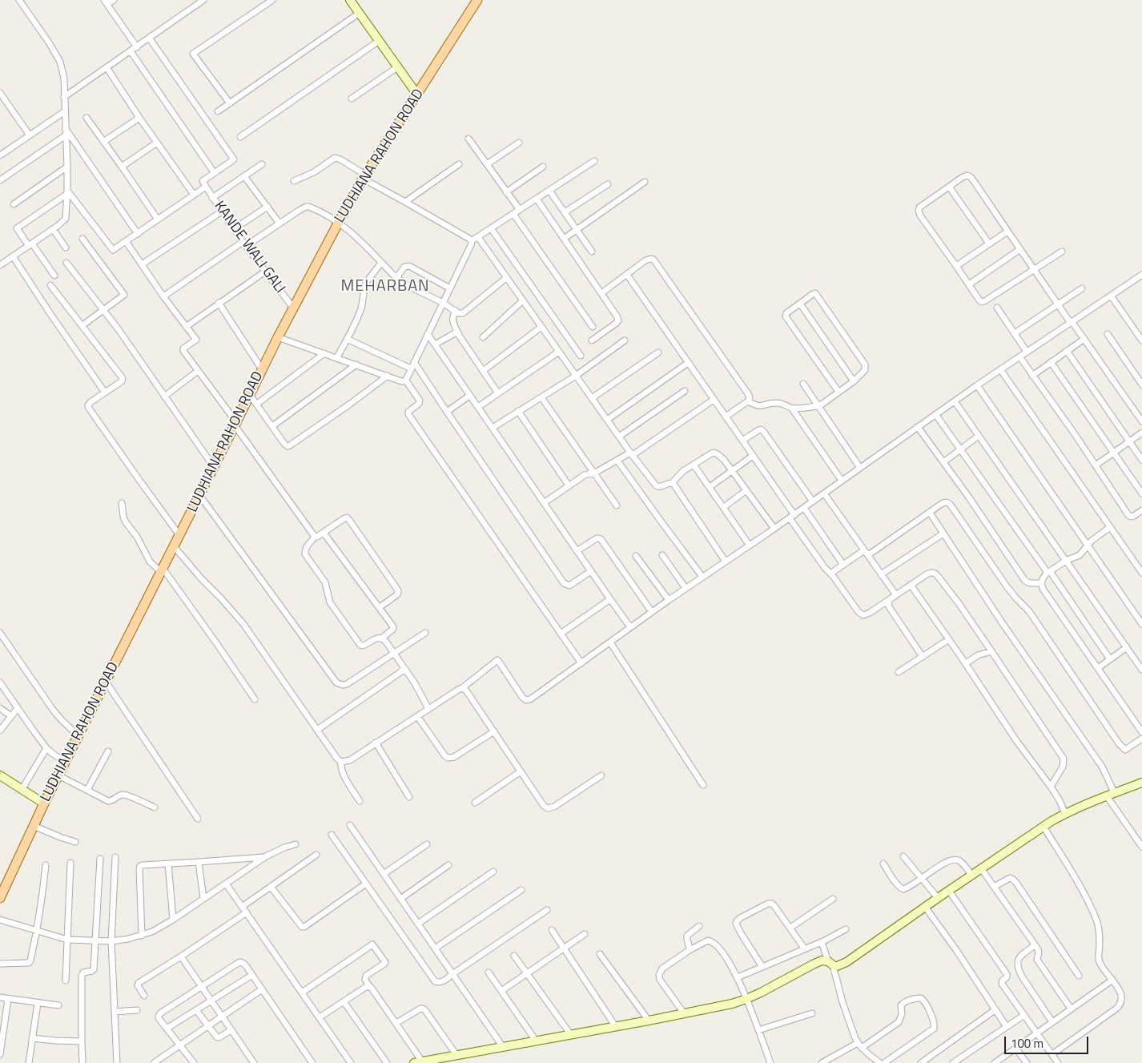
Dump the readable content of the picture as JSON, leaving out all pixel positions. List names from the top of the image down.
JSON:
{
  "streets": {
    "main road": ["LUDHIANA RAHON ROAD"],
    "street": ["KANDE WALI GALI"]
  },
  "crossings": [
    ["LUDHIANA RAHON ROAD", "KANDE WALI GALI"]
  ],
  "districts": ["MEHARBAN"],
  "scale_bar": "100 m"
}
